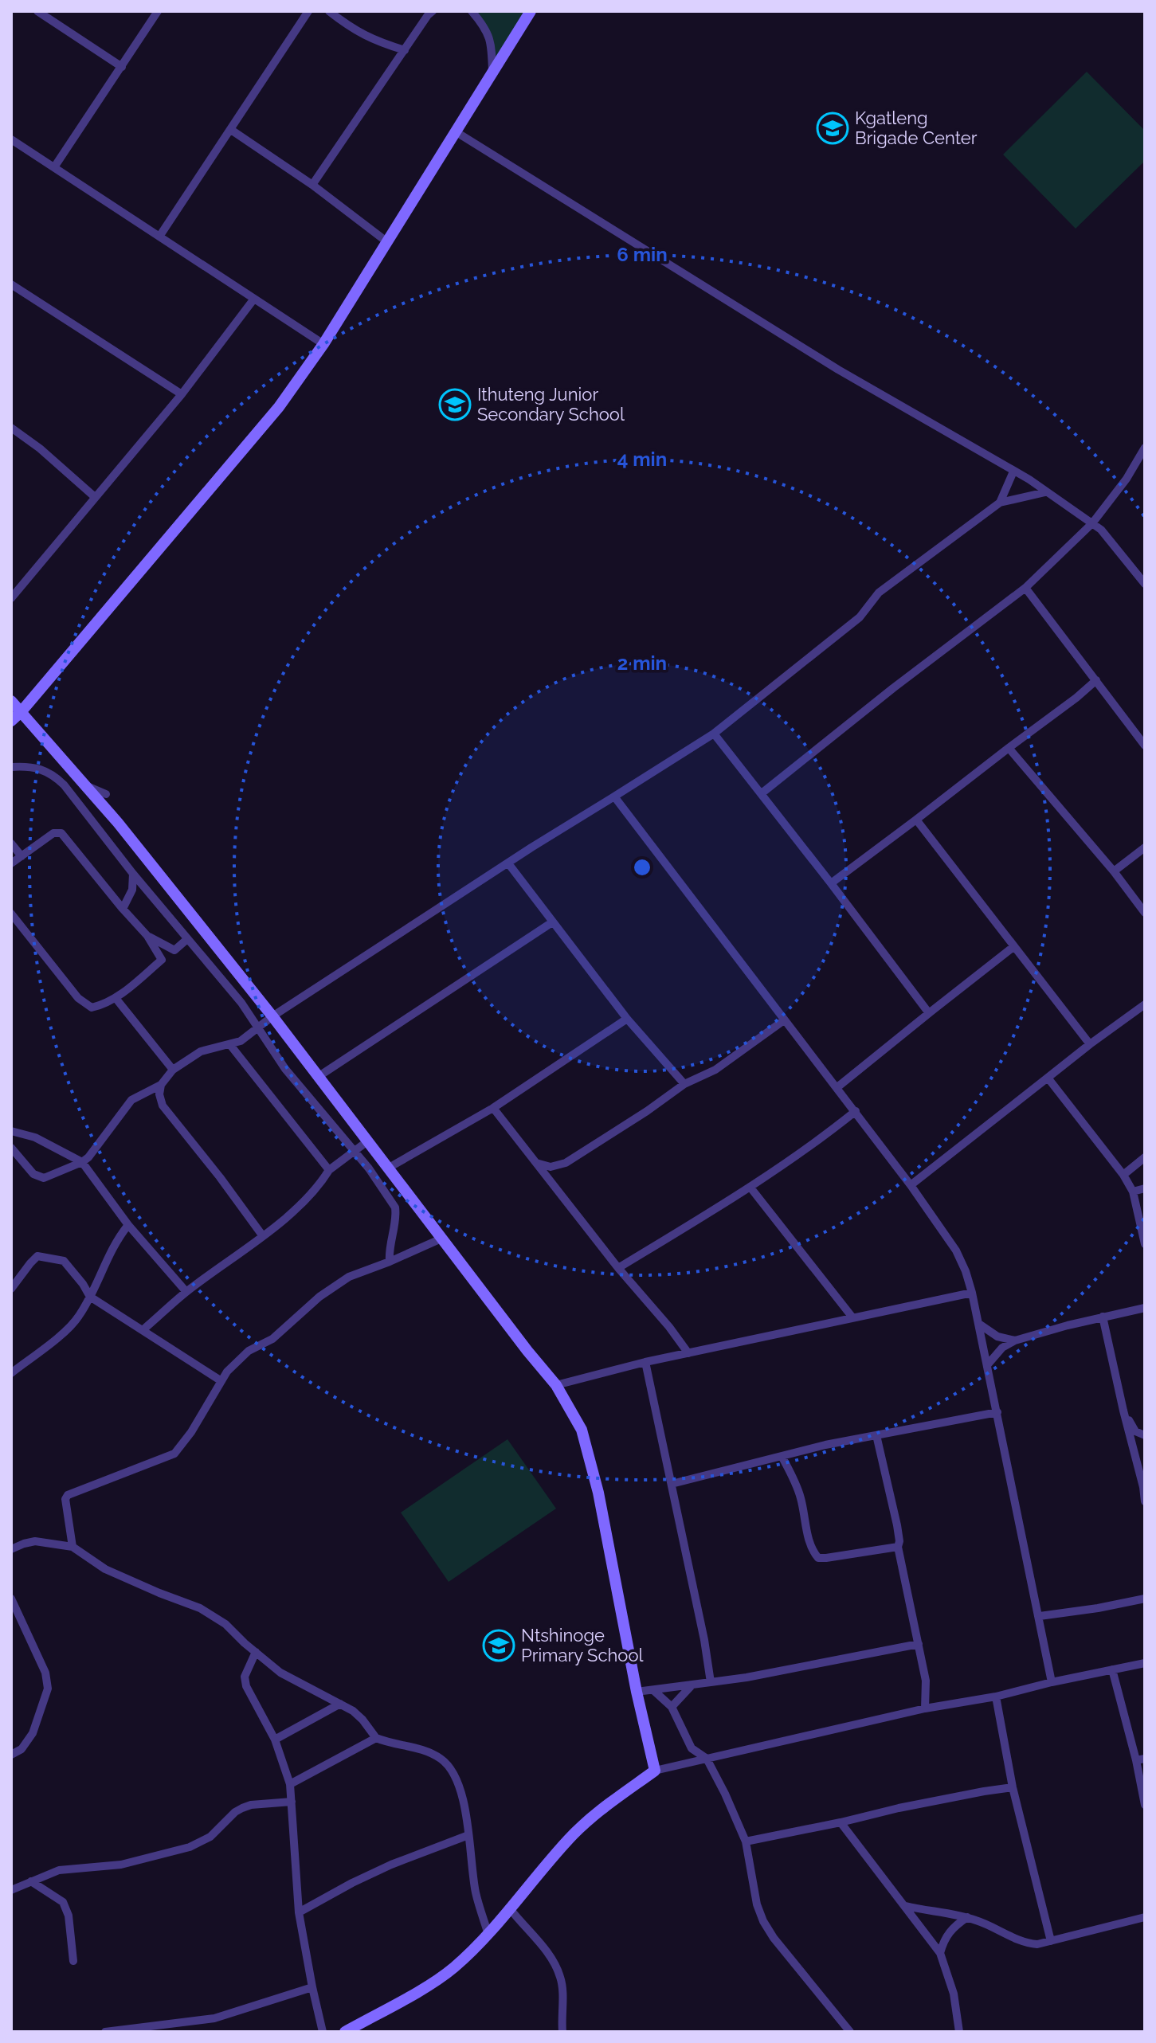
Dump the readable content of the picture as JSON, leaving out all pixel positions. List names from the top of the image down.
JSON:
{
  "places": {
    "school or university": ["Kgatleng Brigade Center", "Ithuteng Junior Secondary School", "Ntshinoge Primary School"]
  },
  "rings": ["6 min", "4 min", "2 min"]
}
